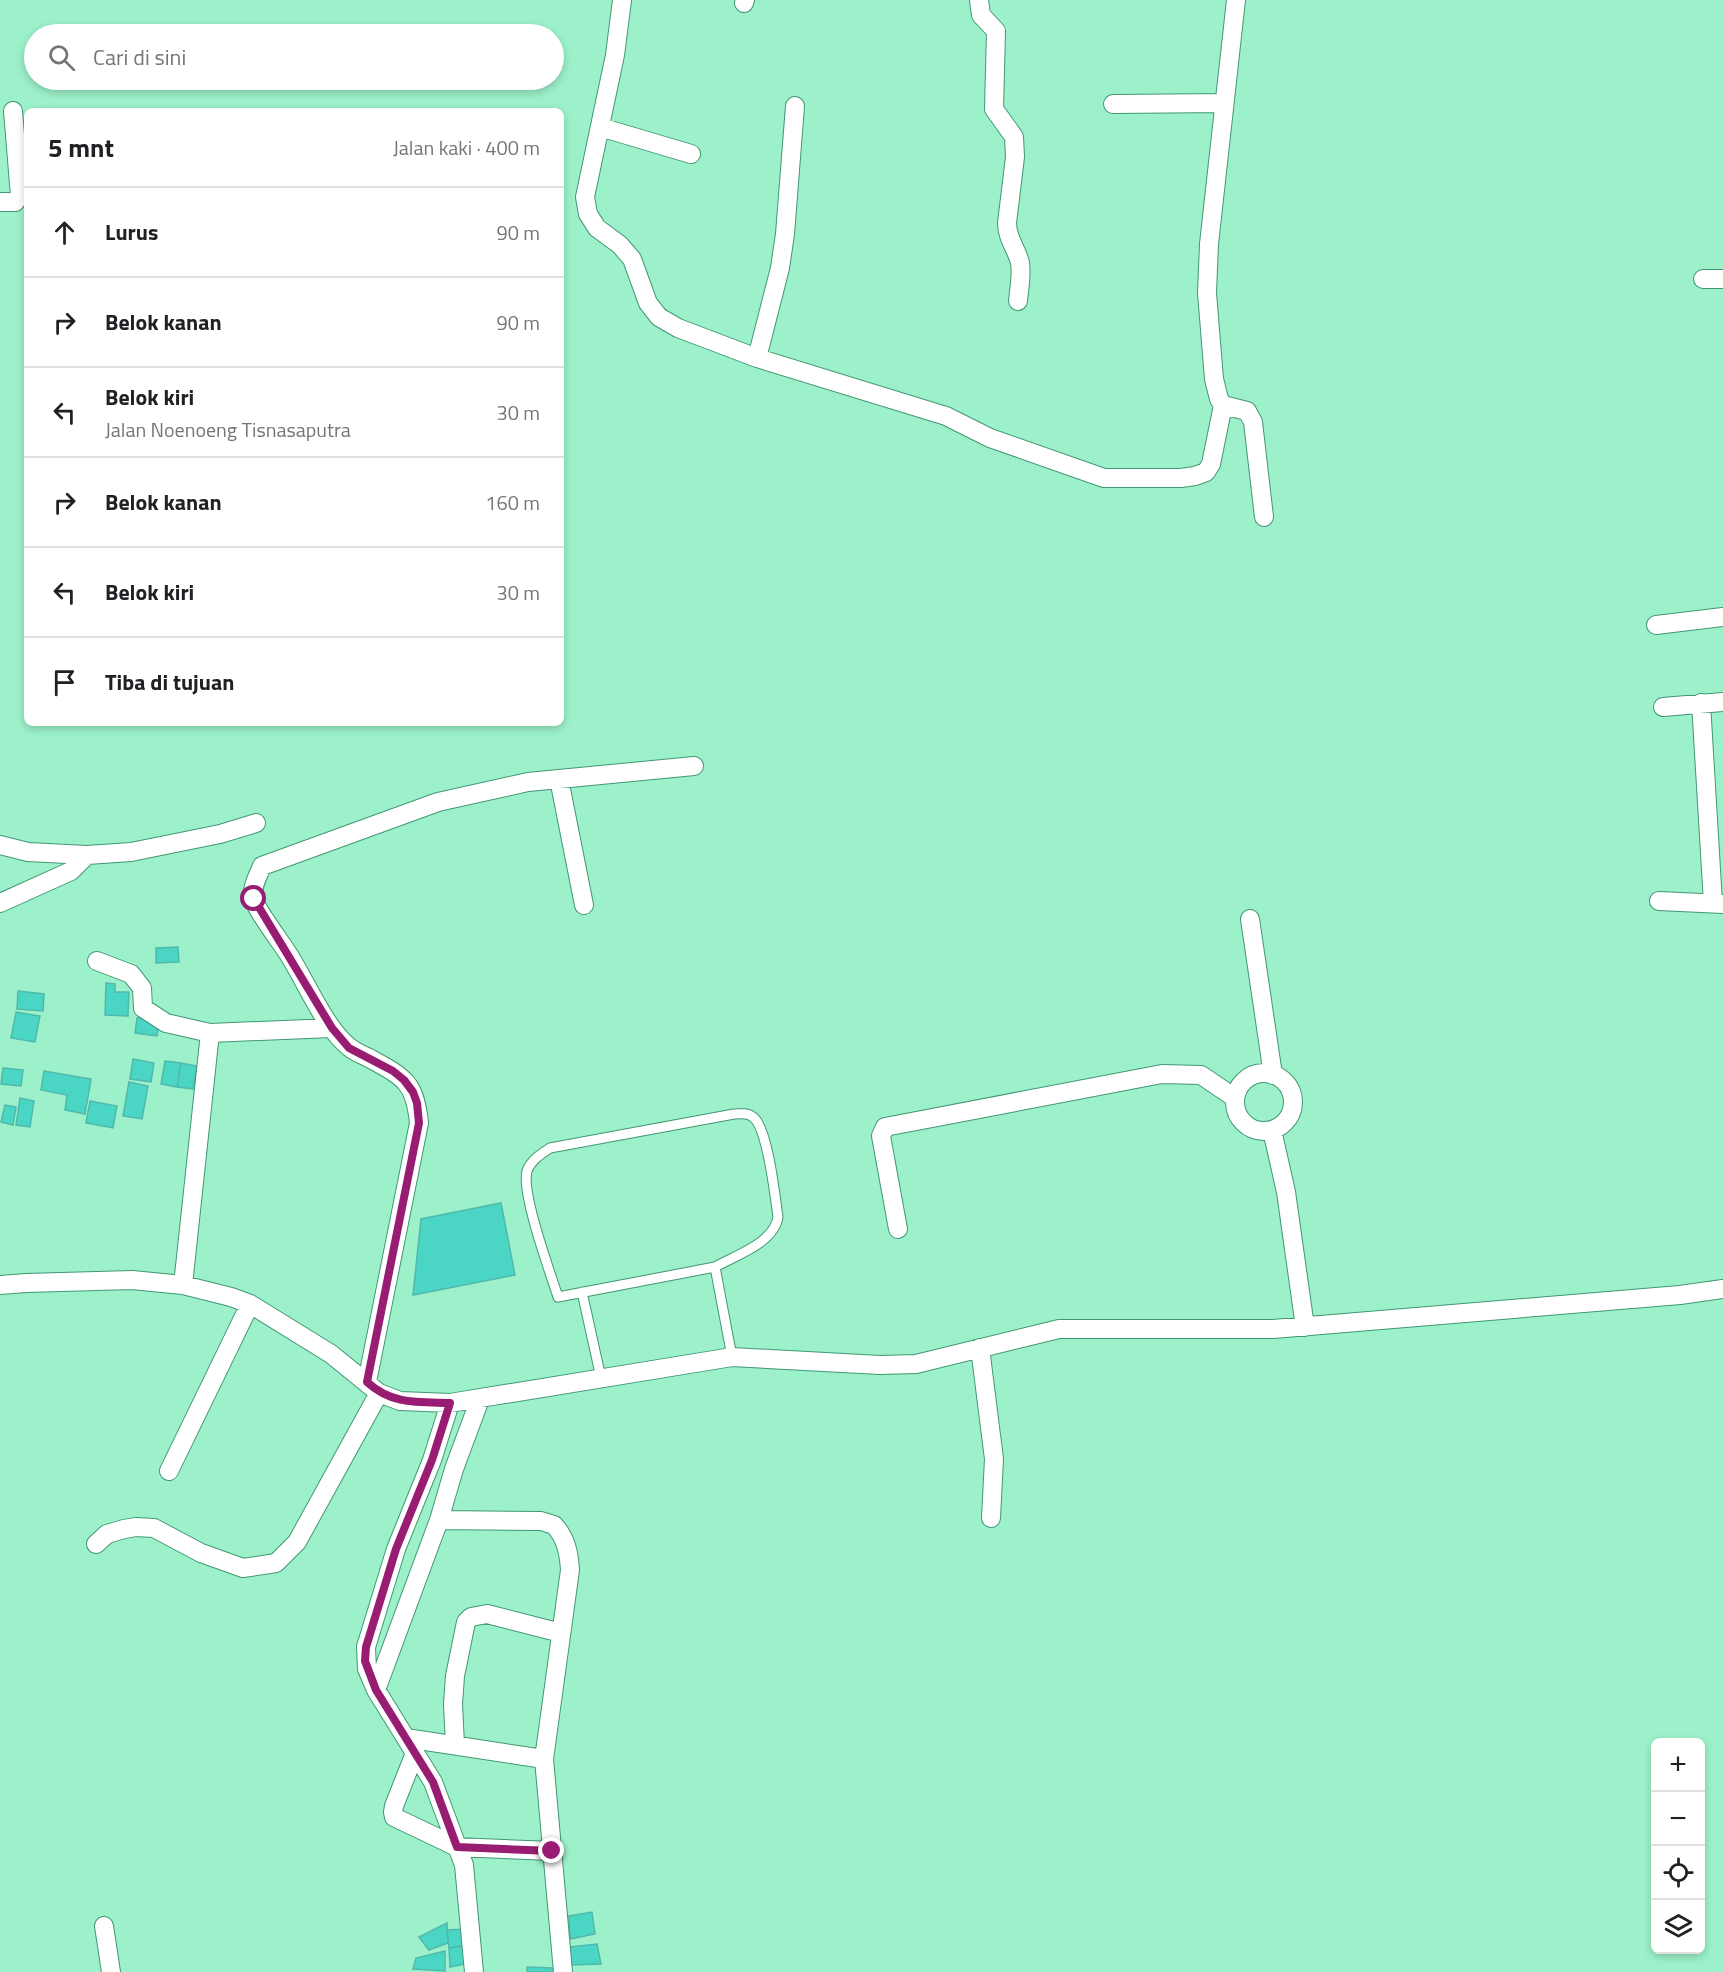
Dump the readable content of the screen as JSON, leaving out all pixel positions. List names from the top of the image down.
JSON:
{
  "page": {
    "search": "Cari di sini",
    "heading": ["5 mnt", "Jalan kaki · 400 m"],
    "list": [
      ["Lurus", "90 m"],
      ["Belok kanan", "90 m"],
      ["Belok kiri", "Jalan Noenoeng Tisnasaputra", "30 m"],
      ["Belok kanan", "160 m"],
      ["Belok kiri", "30 m"],
      "Tiba di tujuan"
    ],
    "map_buttons": ["+", "−"]
  }
}
